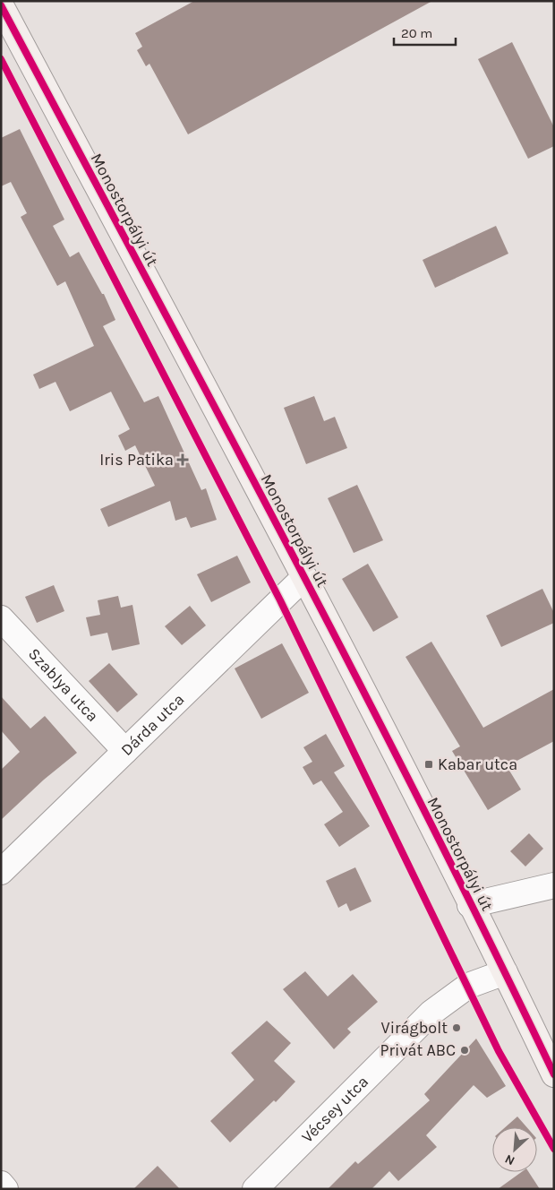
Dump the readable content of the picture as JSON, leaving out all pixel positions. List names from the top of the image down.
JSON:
{
  "streets": {
    "street": [
      "Monostorpályi út",
      "Szablya utca",
      "Dárda utca",
      "Vécsey utca"
    ]
  },
  "crossings": [
    ["Monostorpályi út", "Dárda utca"],
    ["Monostorpályi út", "Vécsey utca"],
    ["Szablya utca", "Dárda utca"]
  ],
  "places": {
    "health": ["Iris Patika"],
    "transit": ["Kabar utca"],
    "other": ["Virágbolt", "Privát ABC"]
  },
  "scale_bar": "20 m",
  "north": "bottom left"
}
